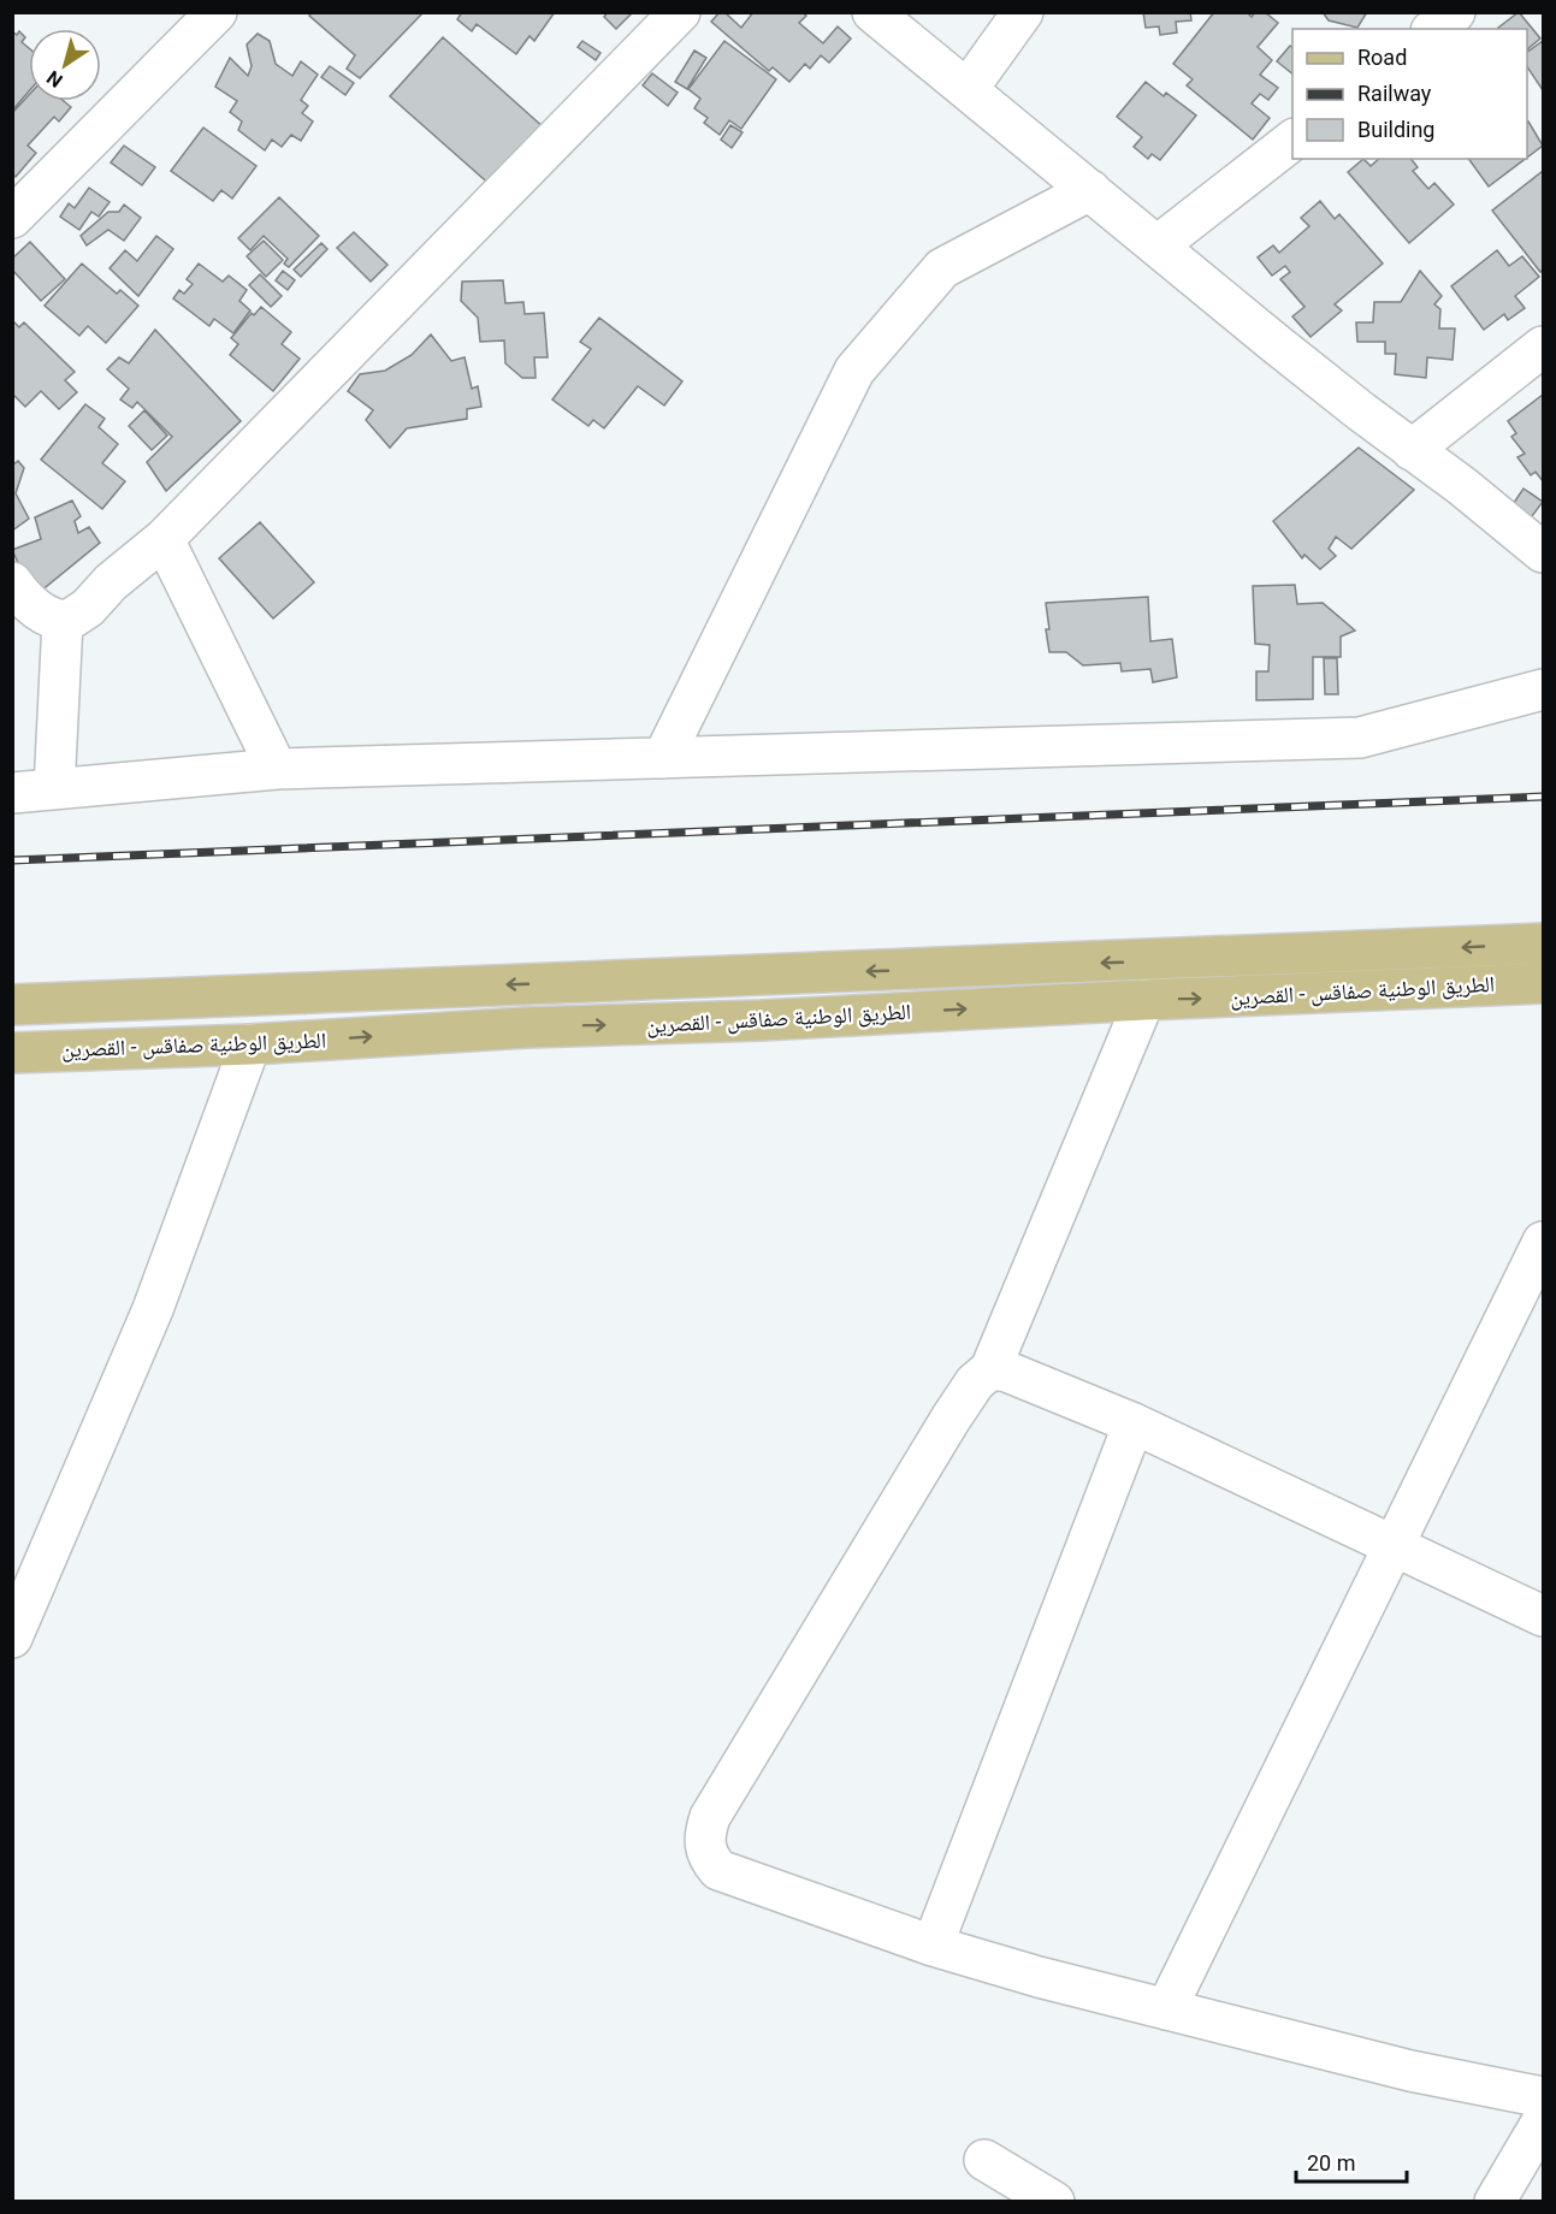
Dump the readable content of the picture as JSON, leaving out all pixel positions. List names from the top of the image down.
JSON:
{
  "streets": {
    "main road": ["الطريق الوطنية صفاقس - القصرين"]
  },
  "legend": ["Road", "Railway", "Building"],
  "scale_bar": "20 m",
  "north": "bottom left"
}
